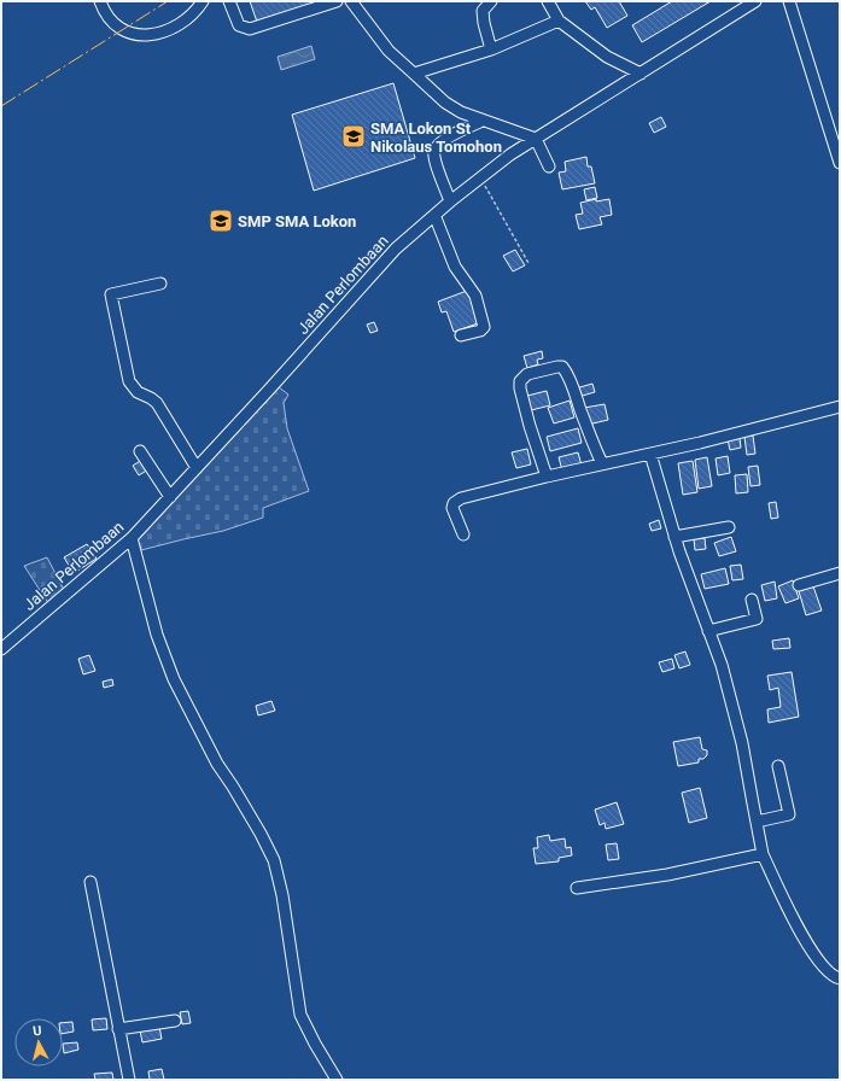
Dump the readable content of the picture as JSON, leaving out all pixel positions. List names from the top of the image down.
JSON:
{
  "streets": {
    "street": ["Jalan Perlombaan"]
  },
  "places": {
    "school or university": ["SMA Lokon St Nikolaus Tomohon", "SMP SMA Lokon"]
  },
  "north": "top"
}
